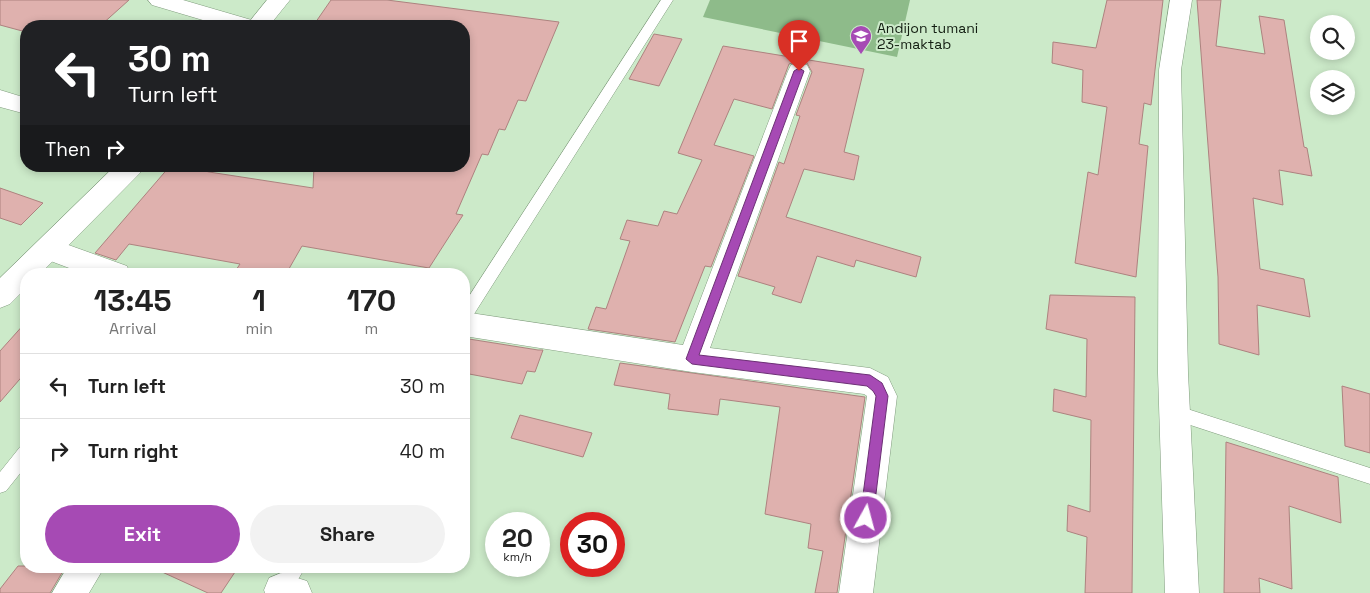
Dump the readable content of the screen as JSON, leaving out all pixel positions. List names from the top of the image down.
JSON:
{
  "places": {
    "school or university": ["Andijon tumani 23-maktab"]
  },
  "page": {
    "turn": ["30 m", "Turn left"],
    "then": "Then",
    "eta": [
      "13:45",
      "Arrival",
      "1",
      "min",
      "170",
      "m"
    ],
    "list": [
      {
        "name": "Turn left",
        "value": "30 m"
      },
      {
        "name": "Turn right",
        "value": "40 m"
      }
    ],
    "buttons": ["Exit", "Share"],
    "speed": "20 km/h",
    "limit": "30"
  }
}
